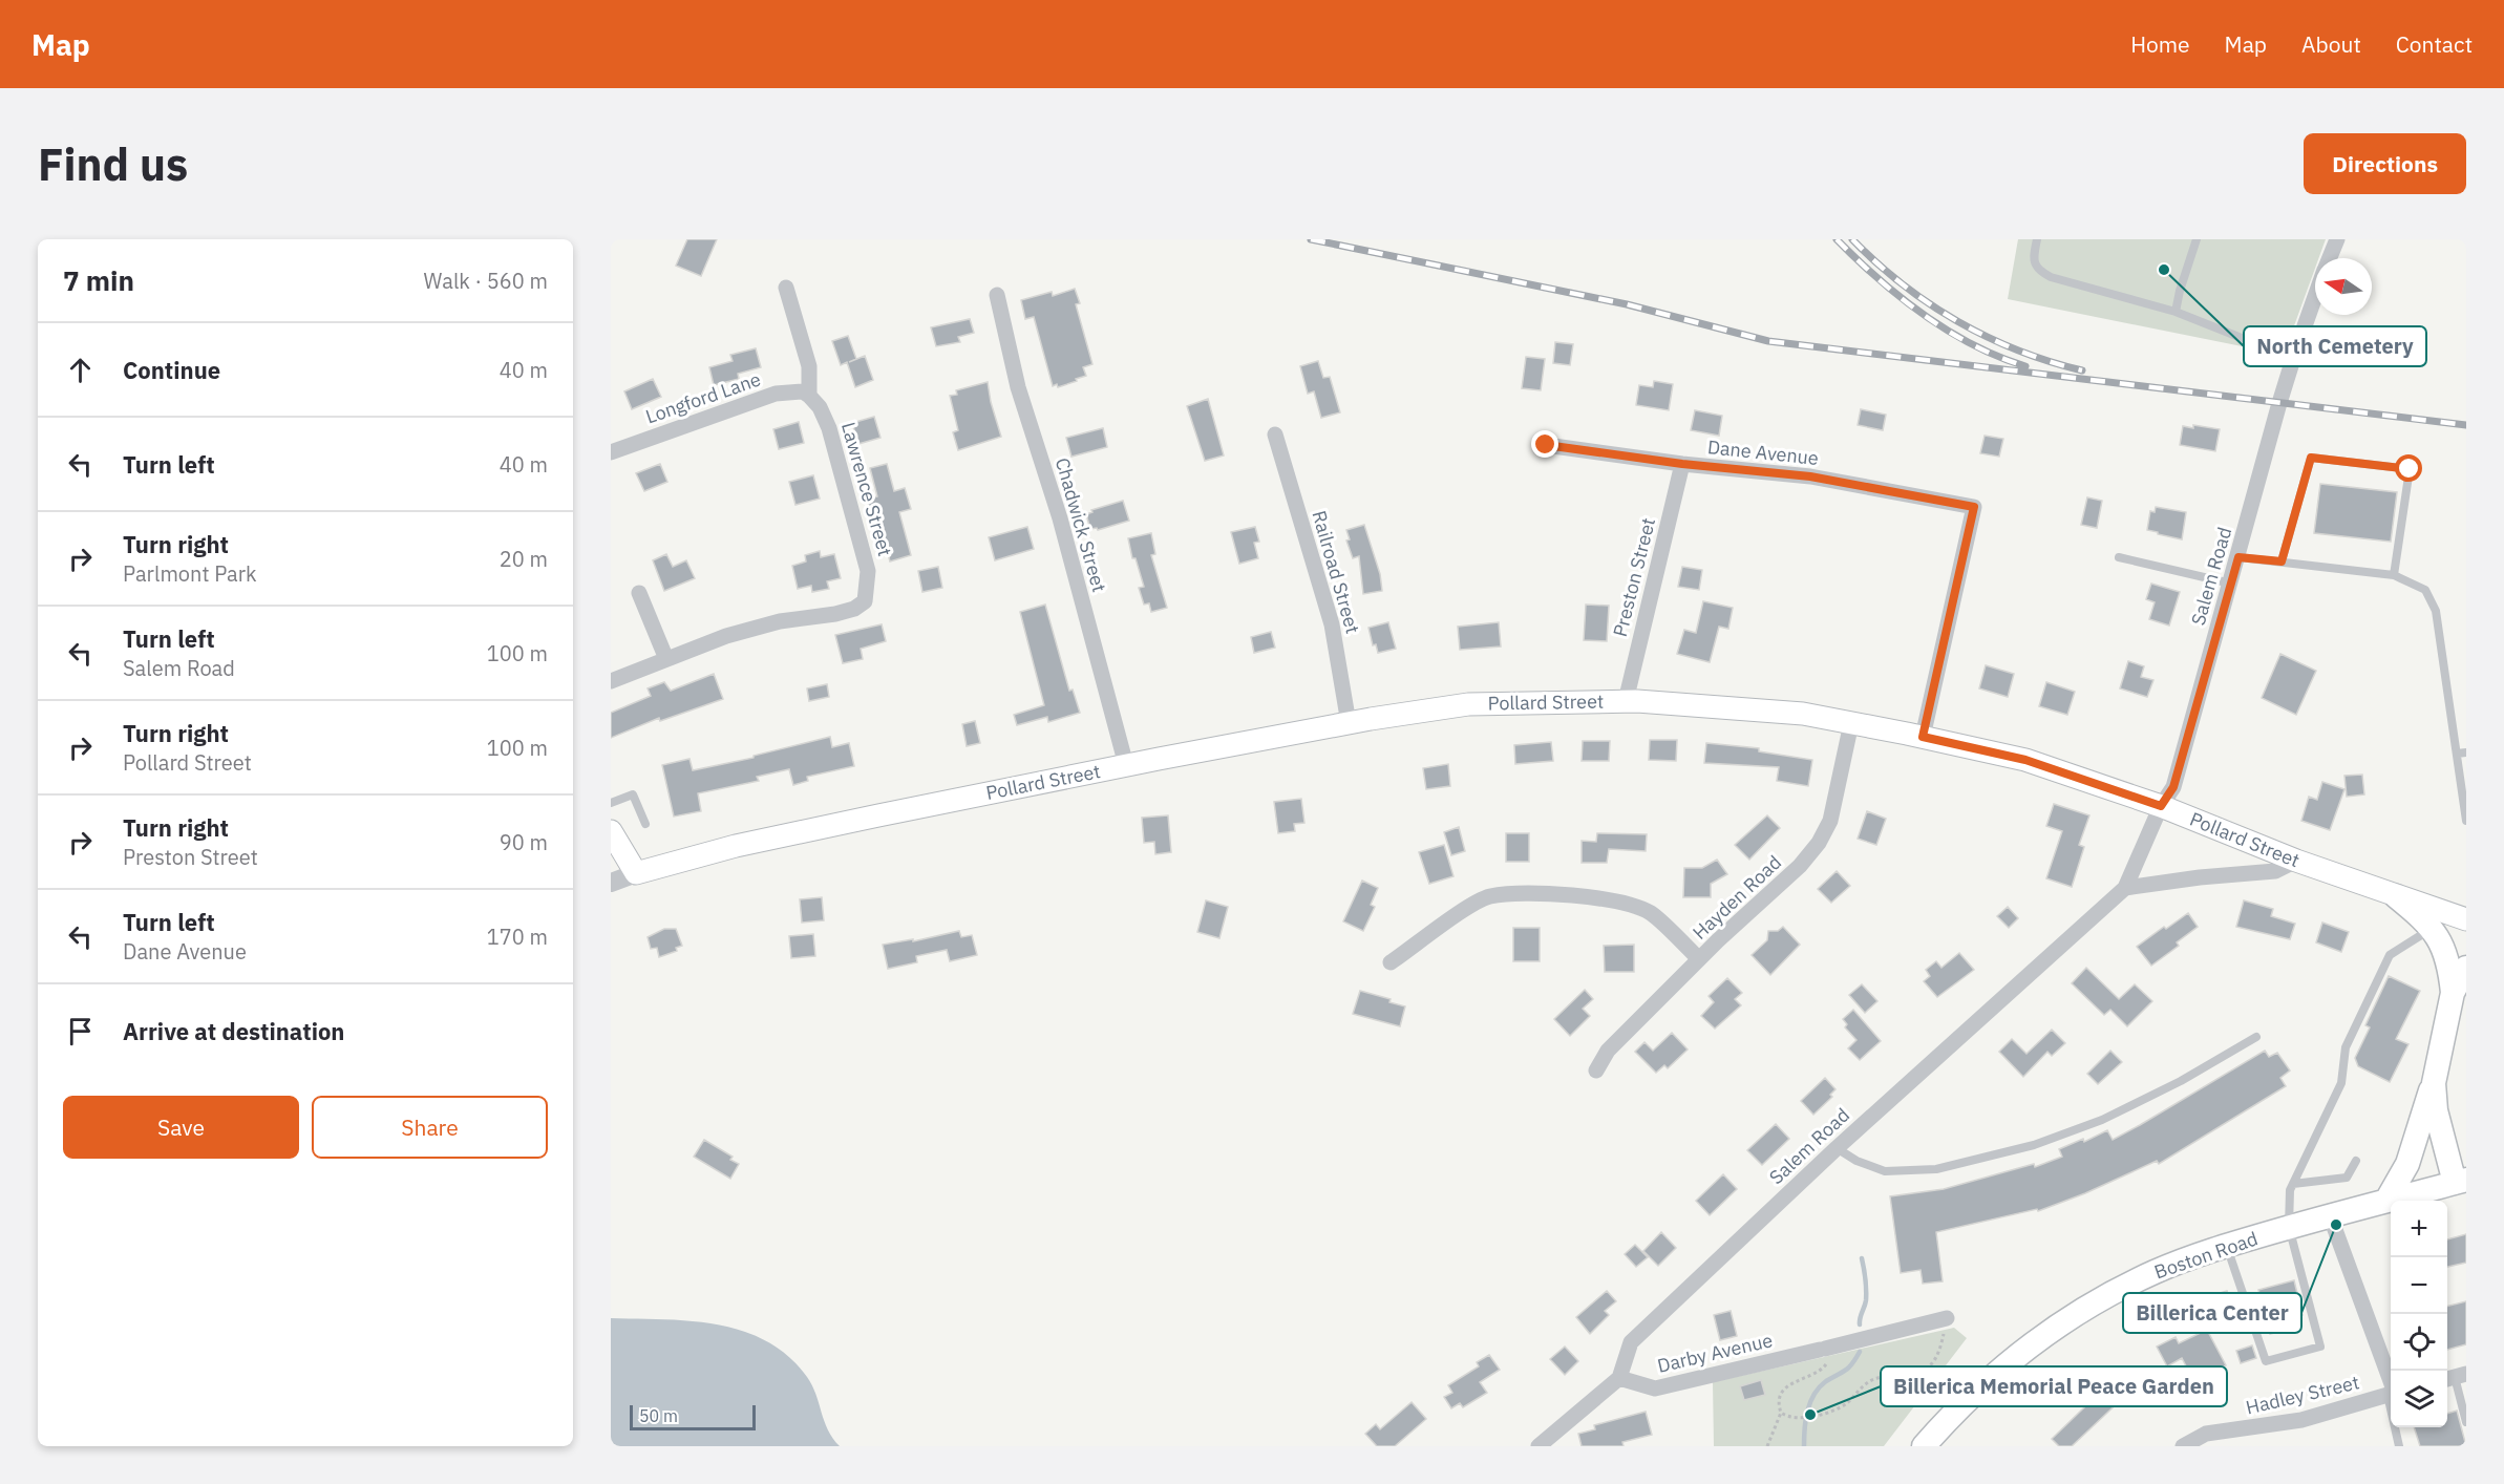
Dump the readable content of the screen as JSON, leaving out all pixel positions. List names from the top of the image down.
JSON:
{
  "streets": {
    "main road": ["Pollard Street", "Boston Road"],
    "street": [
      "Longford Lane",
      "Dane Avenue",
      "Lawrence Street",
      "Chadwick Street",
      "Railroad Street",
      "Salem Road",
      "Preston Street",
      "Hayden Road",
      "Darby Avenue",
      "Hadley Street"
    ]
  },
  "crossings": [
    ["Longford Lane", "Lawrence Street"],
    ["Dane Avenue", "Preston Street"],
    ["Dane Avenue", "Pollard Street"],
    ["Chadwick Street", "Pollard Street"],
    ["Railroad Street", "Pollard Street"],
    ["Salem Road", "Pollard Street"],
    ["Salem Road", "Darby Avenue"],
    ["Preston Street", "Pollard Street"],
    ["Pollard Street", "Hayden Road"]
  ],
  "places": ["North Cemetery", "Billerica Center", "Billerica Memorial Peace Garden"],
  "scale_bar": "50 m",
  "north": "left",
  "page": {
    "header": "Map",
    "nav": [
      "Home",
      "Map",
      "About",
      "Contact"
    ],
    "buttons": [
      "Directions",
      ["Save", "Share"]
    ],
    "title": "Find us",
    "heading": ["7 min", "Walk · 560 m"],
    "list": [
      ["Continue", "40 m"],
      ["Turn left", "40 m"],
      ["Turn right", "Parlmont Park", "20 m"],
      ["Turn left", "Salem Road", "100 m"],
      ["Turn right", "Pollard Street", "100 m"],
      ["Turn right", "Preston Street", "90 m"],
      ["Turn left", "Dane Avenue", "170 m"],
      "Arrive at destination"
    ],
    "map_buttons": ["+", "−"],
    "scale": "50 m"
  }
}
